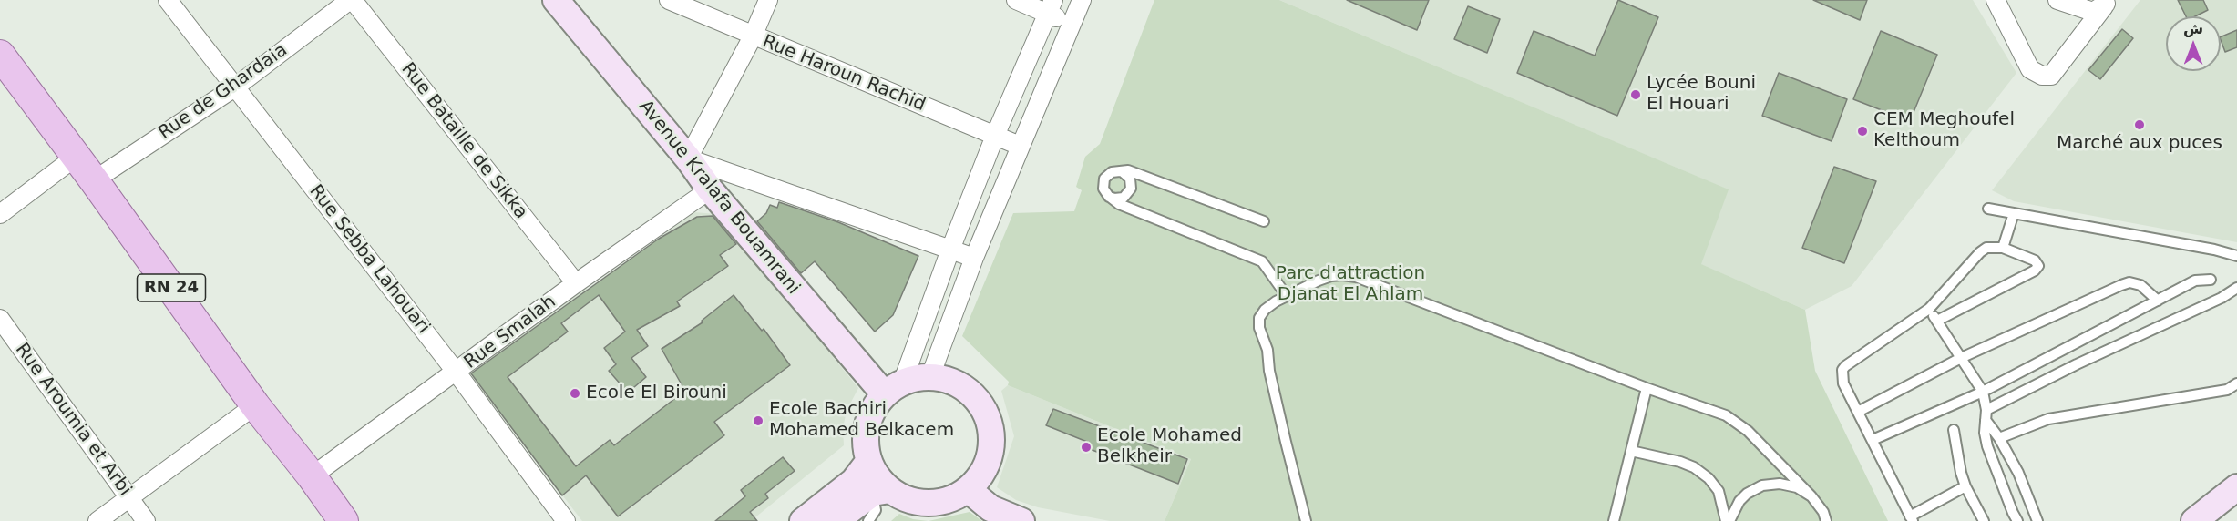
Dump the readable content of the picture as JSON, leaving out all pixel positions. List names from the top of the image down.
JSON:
{
  "streets": {
    "main road": ["RN 24"],
    "street": [
      "Rue Haroun Rachid",
      "Rue de Ghardaia",
      "Rue Bataille de Sikka",
      "Avenue Kralafa Bouamrani",
      "Rue Sebba Lahouari",
      "Rue Smalah",
      "Rue Aroumia et Arbi"
    ]
  },
  "crossings": [
    ["Rue de Ghardaia", "Rue Bataille de Sikka"],
    ["Rue de Ghardaia", "Rue Sebba Lahouari"],
    ["Rue de Ghardaia", "RN 24"],
    ["Rue Bataille de Sikka", "Rue Smalah"],
    ["Avenue Kralafa Bouamrani", "Rue Smalah"],
    ["Rue Sebba Lahouari", "Rue Smalah"],
    ["RN 24", "Rue Smalah"]
  ],
  "parks": ["Parc d'attraction Djanat El Ahlam"],
  "places": [
    "Lycée Bouni El Houari",
    "Marché aux puces",
    "CEM Meghoufel Kelthoum",
    "Ecole El Birouni",
    "Ecole Bachiri Mohamed Belkacem",
    "Ecole Mohamed Belkheir"
  ],
  "north": "top"
}
